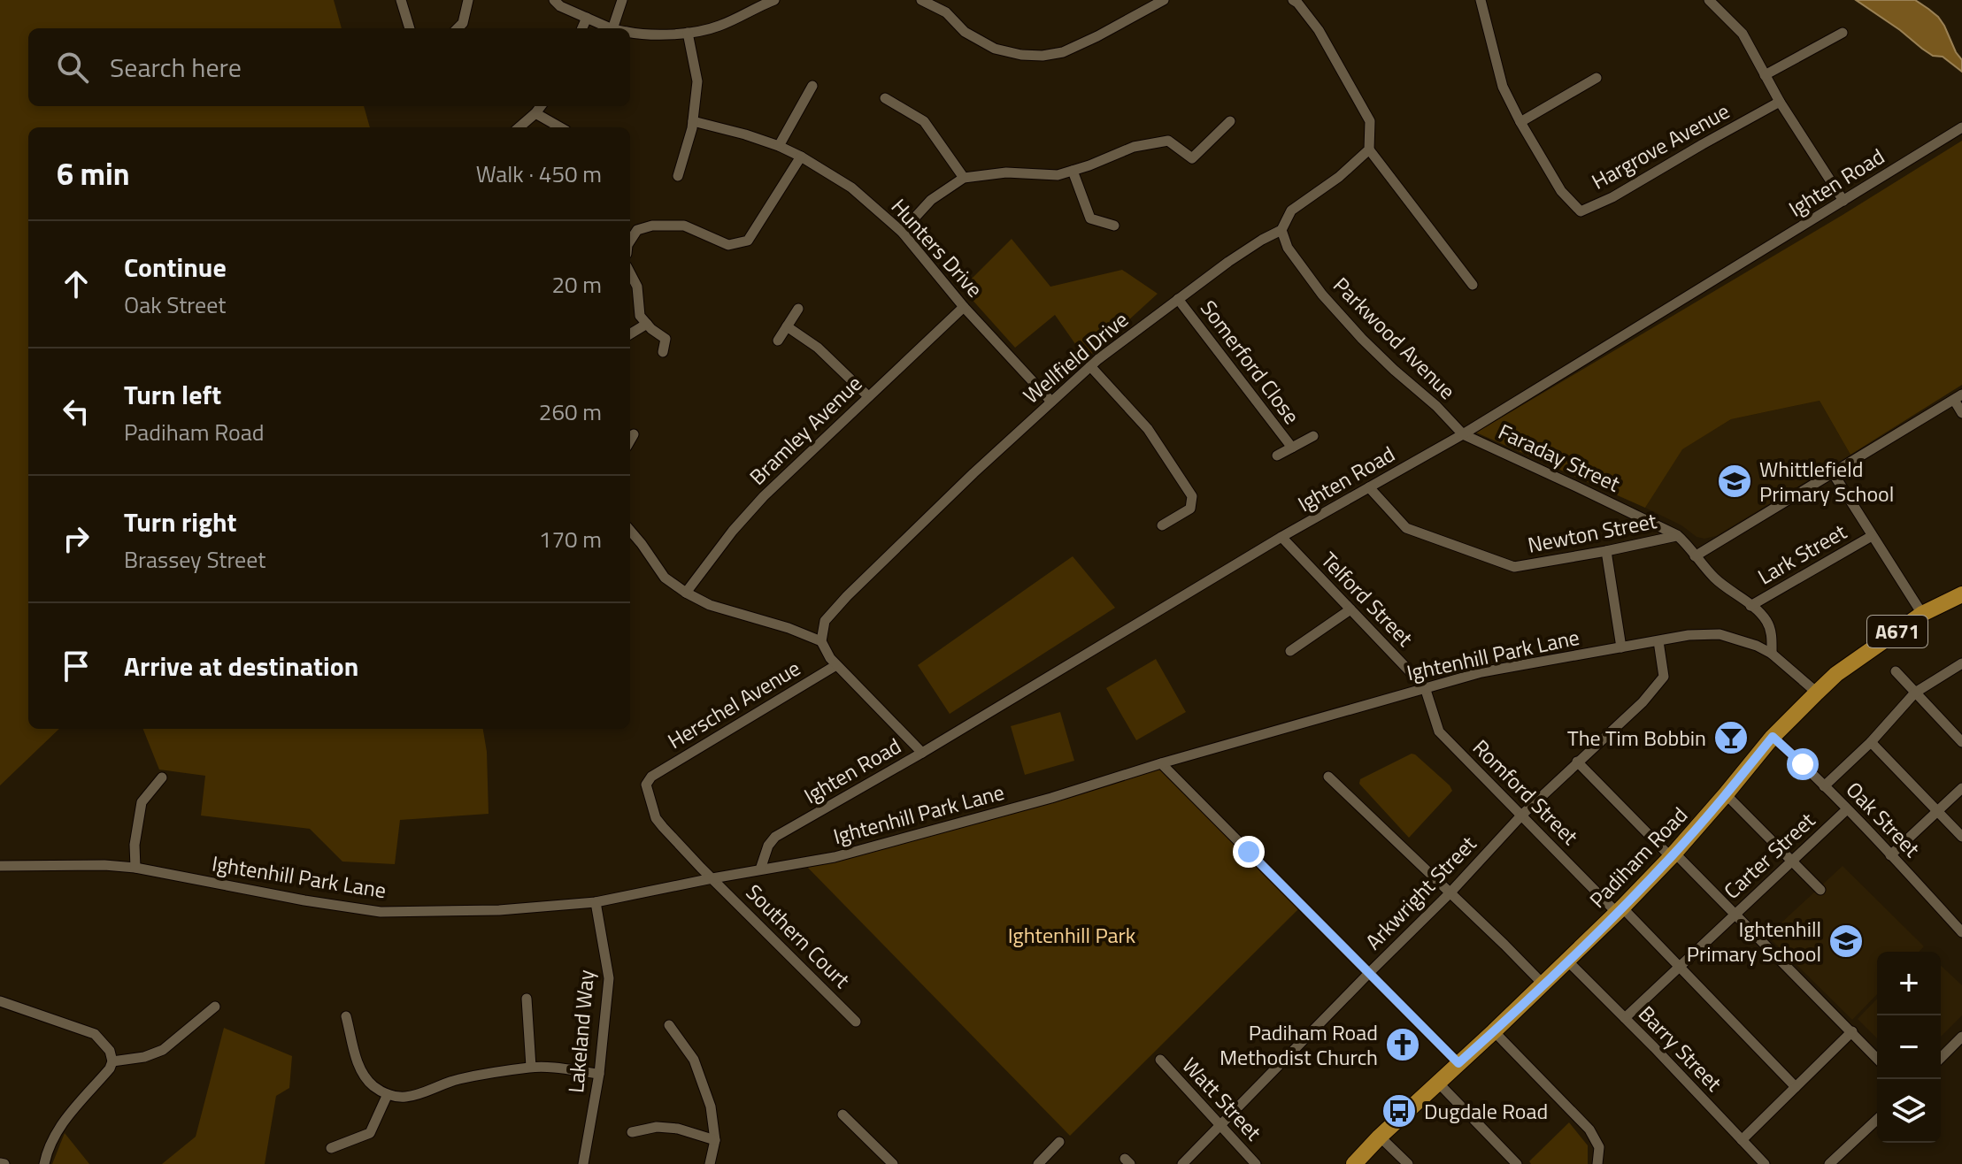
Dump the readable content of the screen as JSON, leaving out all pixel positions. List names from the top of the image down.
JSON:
{
  "streets": {
    "main road": ["A671", "Padiham Road"],
    "street": [
      "Hargrove Avenue",
      "Ighten Road",
      "Hunters Drive",
      "Parkwood Avenue",
      "Wellfield Drive",
      "Somerford Close",
      "Bramley Avenue",
      "Faraday Street",
      "Newton Street",
      "Lark Street",
      "Telford Street",
      "Ightenhill Park Lane",
      "Herschel Avenue",
      "Romford Street",
      "Oak Street",
      "Carter Street",
      "Arkwright Street",
      "Southern Court",
      "Lakeland Way",
      "Barry Street",
      "Watt Street"
    ]
  },
  "crossings": [
    ["Ighten Road", "Parkwood Avenue"],
    ["Ighten Road", "Faraday Street"],
    ["Ighten Road", "Newton Street"],
    ["Ighten Road", "Telford Street"],
    ["Ighten Road", "Ightenhill Park Lane"],
    ["Hunters Drive", "Wellfield Drive"],
    ["Hunters Drive", "Bramley Avenue"],
    ["Parkwood Avenue", "Wellfield Drive"],
    ["Parkwood Avenue", "Faraday Street"],
    ["Wellfield Drive", "Somerford Close"],
    ["Faraday Street", "Newton Street"],
    ["Telford Street", "Ightenhill Park Lane"],
    ["Telford Street", "Romford Street"],
    ["Ightenhill Park Lane", "Romford Street"],
    ["Ightenhill Park Lane", "Padiham Road"],
    ["Ightenhill Park Lane", "Arkwright Street"],
    ["Ightenhill Park Lane", "Southern Court"],
    ["Ightenhill Park Lane", "Lakeland Way"],
    ["Herschel Avenue", "Southern Court"],
    ["Romford Street", "Carter Street"],
    ["Romford Street", "Padiham Road"],
    ["Romford Street", "Arkwright Street"],
    ["Oak Street", "Carter Street"],
    ["Oak Street", "Padiham Road"],
    ["Carter Street", "Barry Street"],
    ["Padiham Road", "Barry Street"],
    ["Arkwright Street", "Watt Street"]
  ],
  "parks": ["Ightenhill Park"],
  "places": {
    "school or university": ["Whittlefield Primary School", "Ightenhill Primary School"],
    "bar": ["The Tim Bobbin"],
    "church": ["Padiham Road Methodist Church"],
    "bus stop": ["Dugdale Road"]
  },
  "page": {
    "search": "Search here",
    "heading": ["6 min", "Walk · 450 m"],
    "list": [
      ["Continue", "Oak Street", "20 m"],
      ["Turn left", "Padiham Road", "260 m"],
      ["Turn right", "Brassey Street", "170 m"],
      "Arrive at destination"
    ],
    "map_buttons": ["+", "−"]
  }
}
